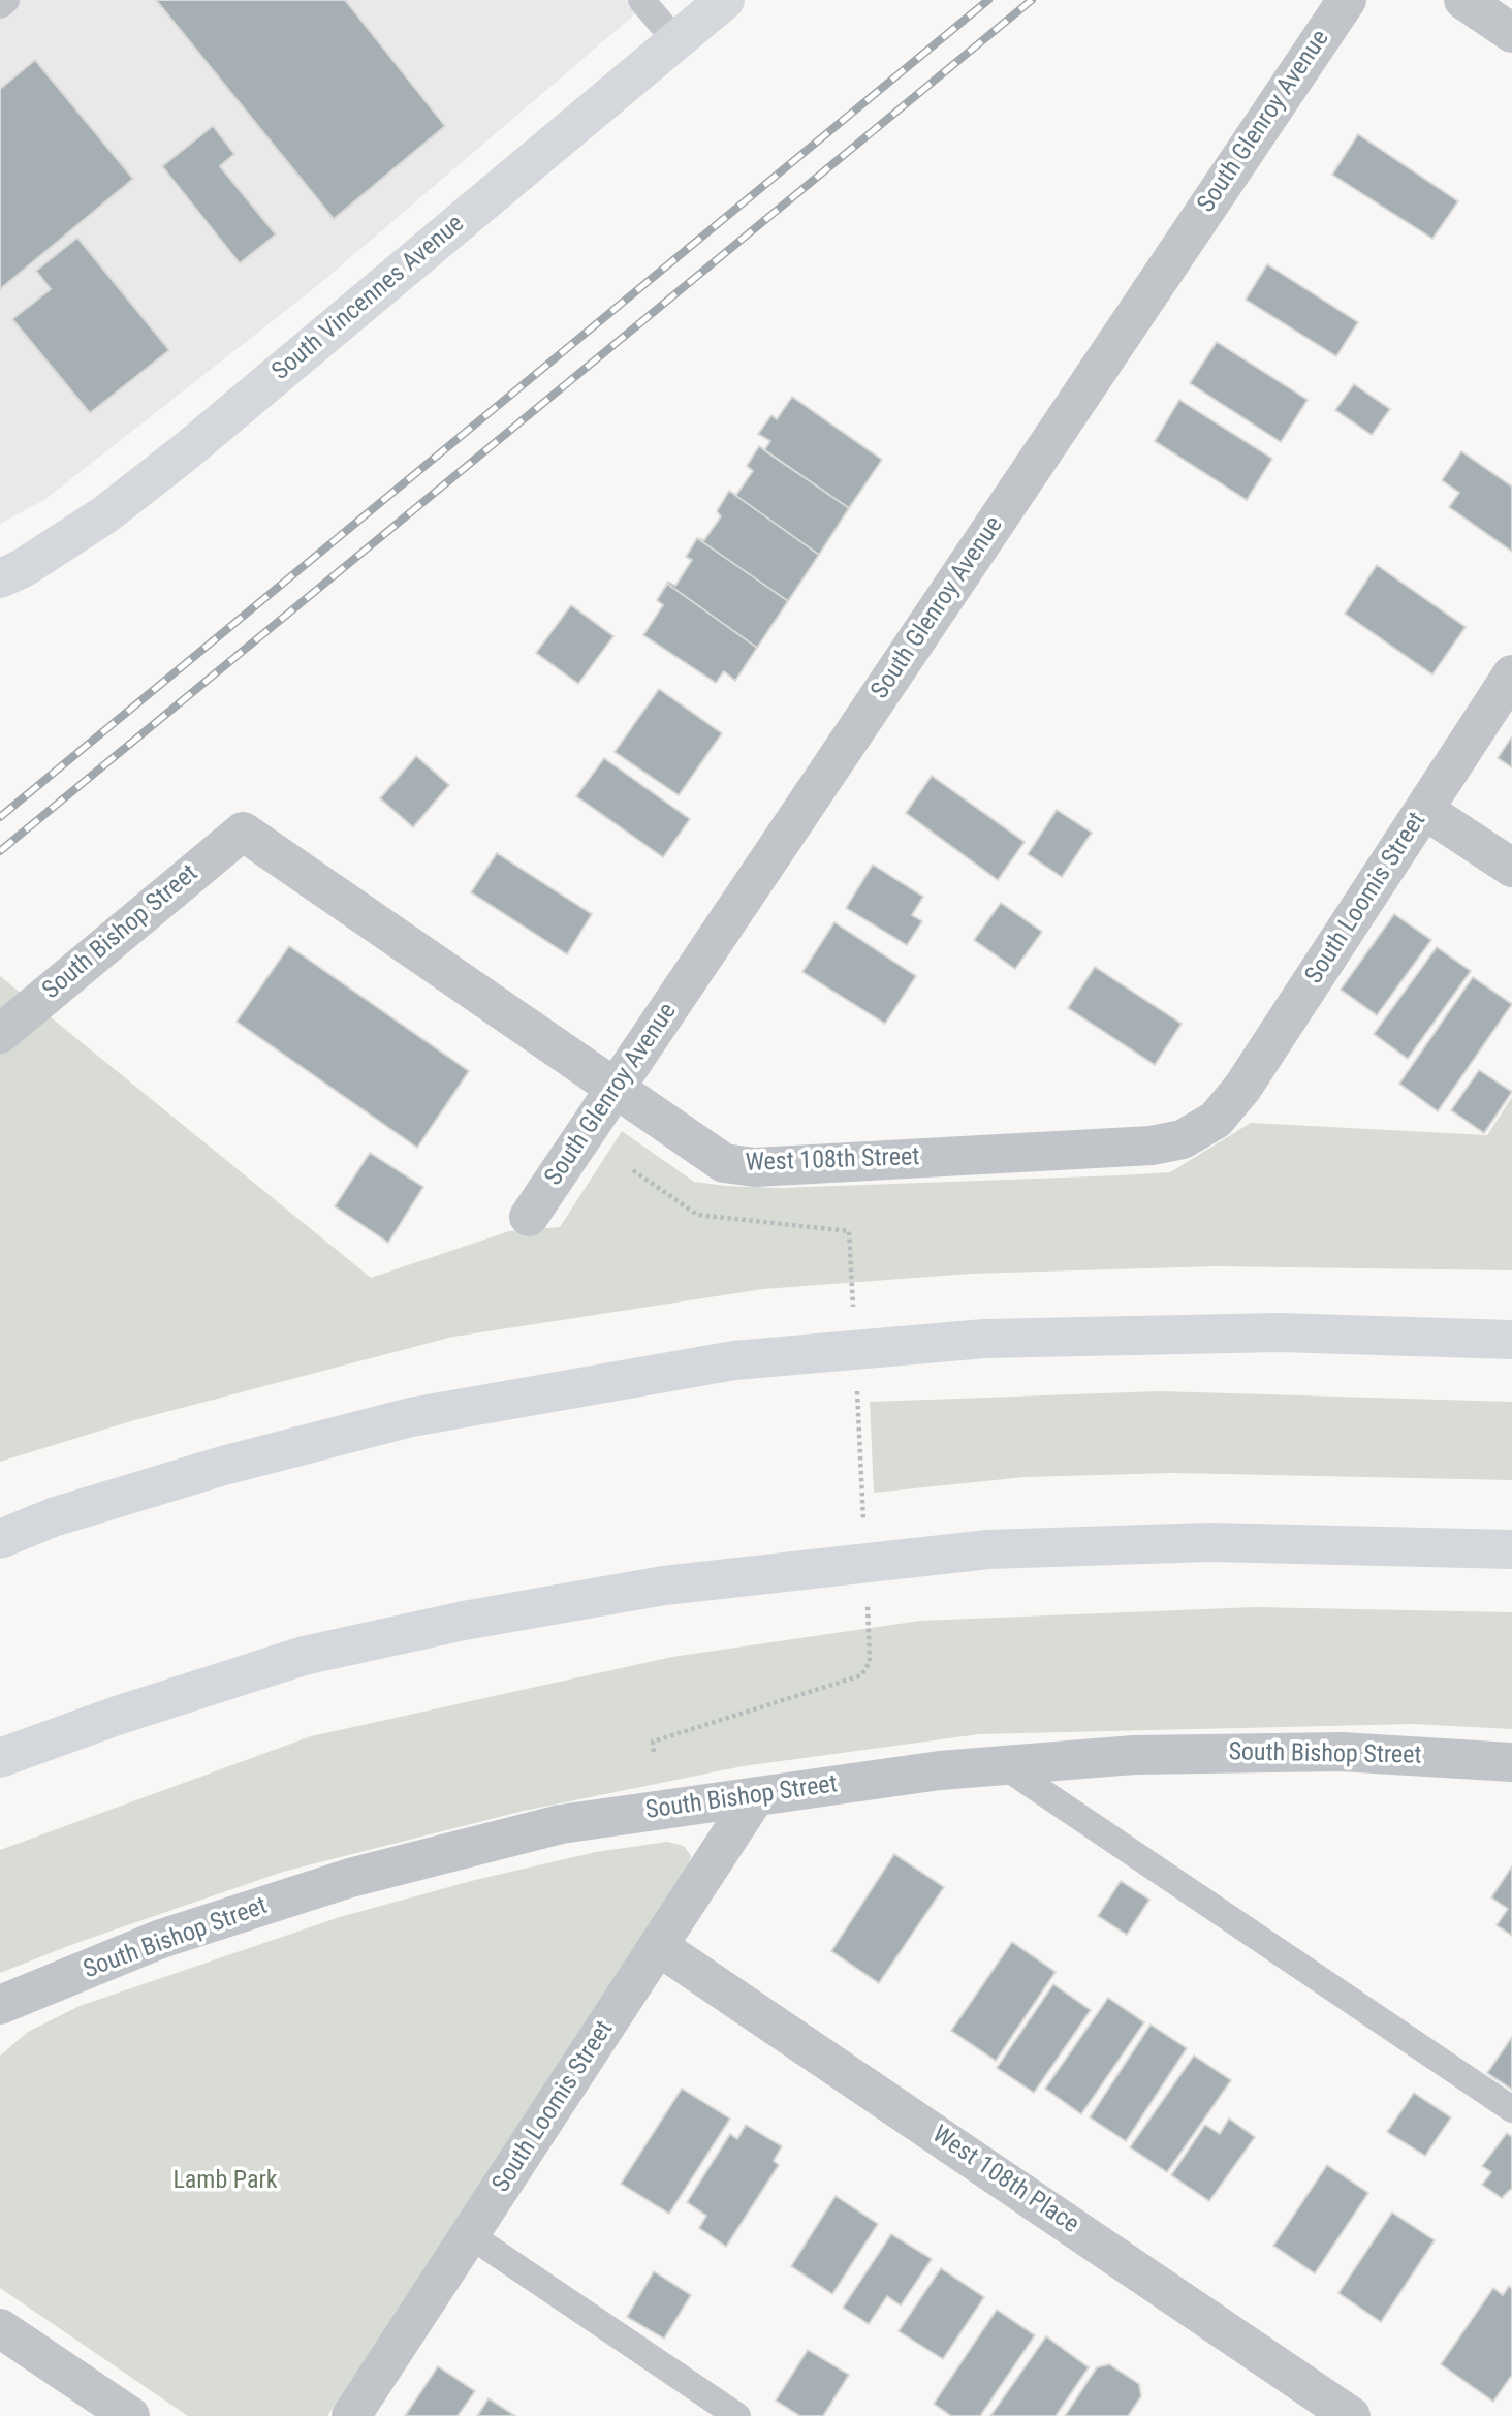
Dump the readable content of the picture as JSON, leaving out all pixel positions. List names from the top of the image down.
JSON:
{
  "streets": {
    "main road": ["South Vincennes Avenue"],
    "street": [
      "South Glenroy Avenue",
      "South Loomis Street",
      "South Bishop Street",
      "West 108th Street",
      "West 108th Place"
    ]
  },
  "crossings": [
    ["South Glenroy Avenue", "West 108th Street"],
    ["South Loomis Street", "South Bishop Street"],
    ["South Loomis Street", "West 108th Street"],
    ["South Loomis Street", "West 108th Place"],
    ["South Bishop Street", "West 108th Street"]
  ],
  "parks": ["Lamb Park"]
}
